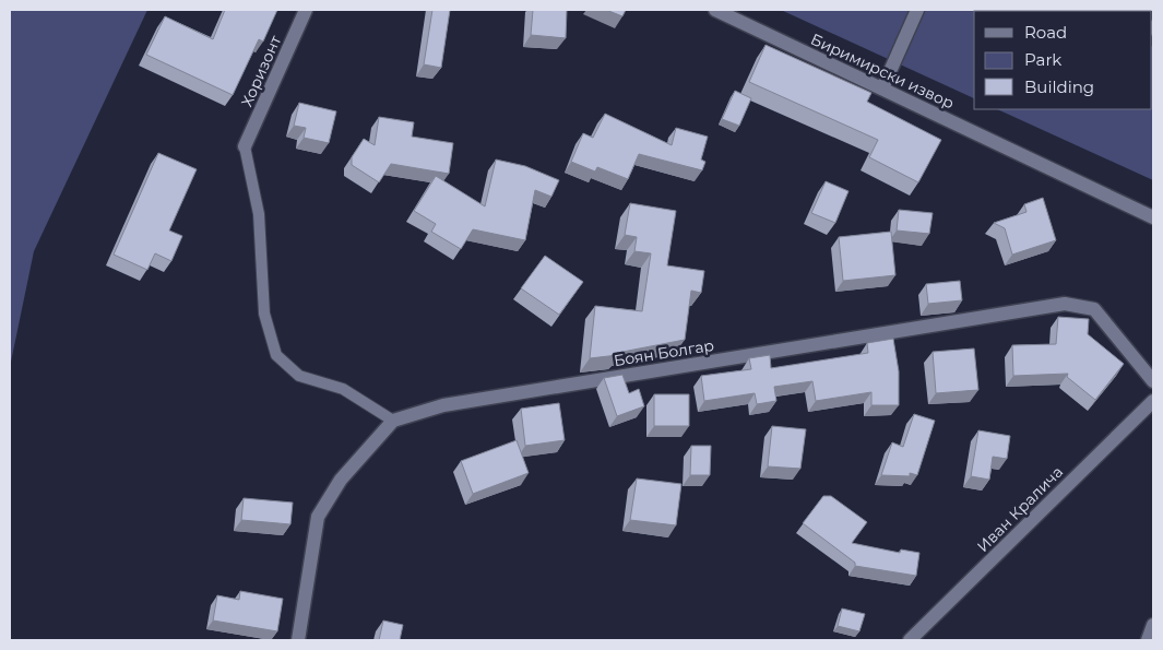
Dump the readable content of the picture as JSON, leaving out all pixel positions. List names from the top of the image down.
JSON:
{
  "streets": {
    "street": [
      "Хоризонт",
      "Биримирски извор",
      "Боян Болгар",
      "Иван Кралича"
    ]
  },
  "legend": ["Road", "Park", "Building"]
}
